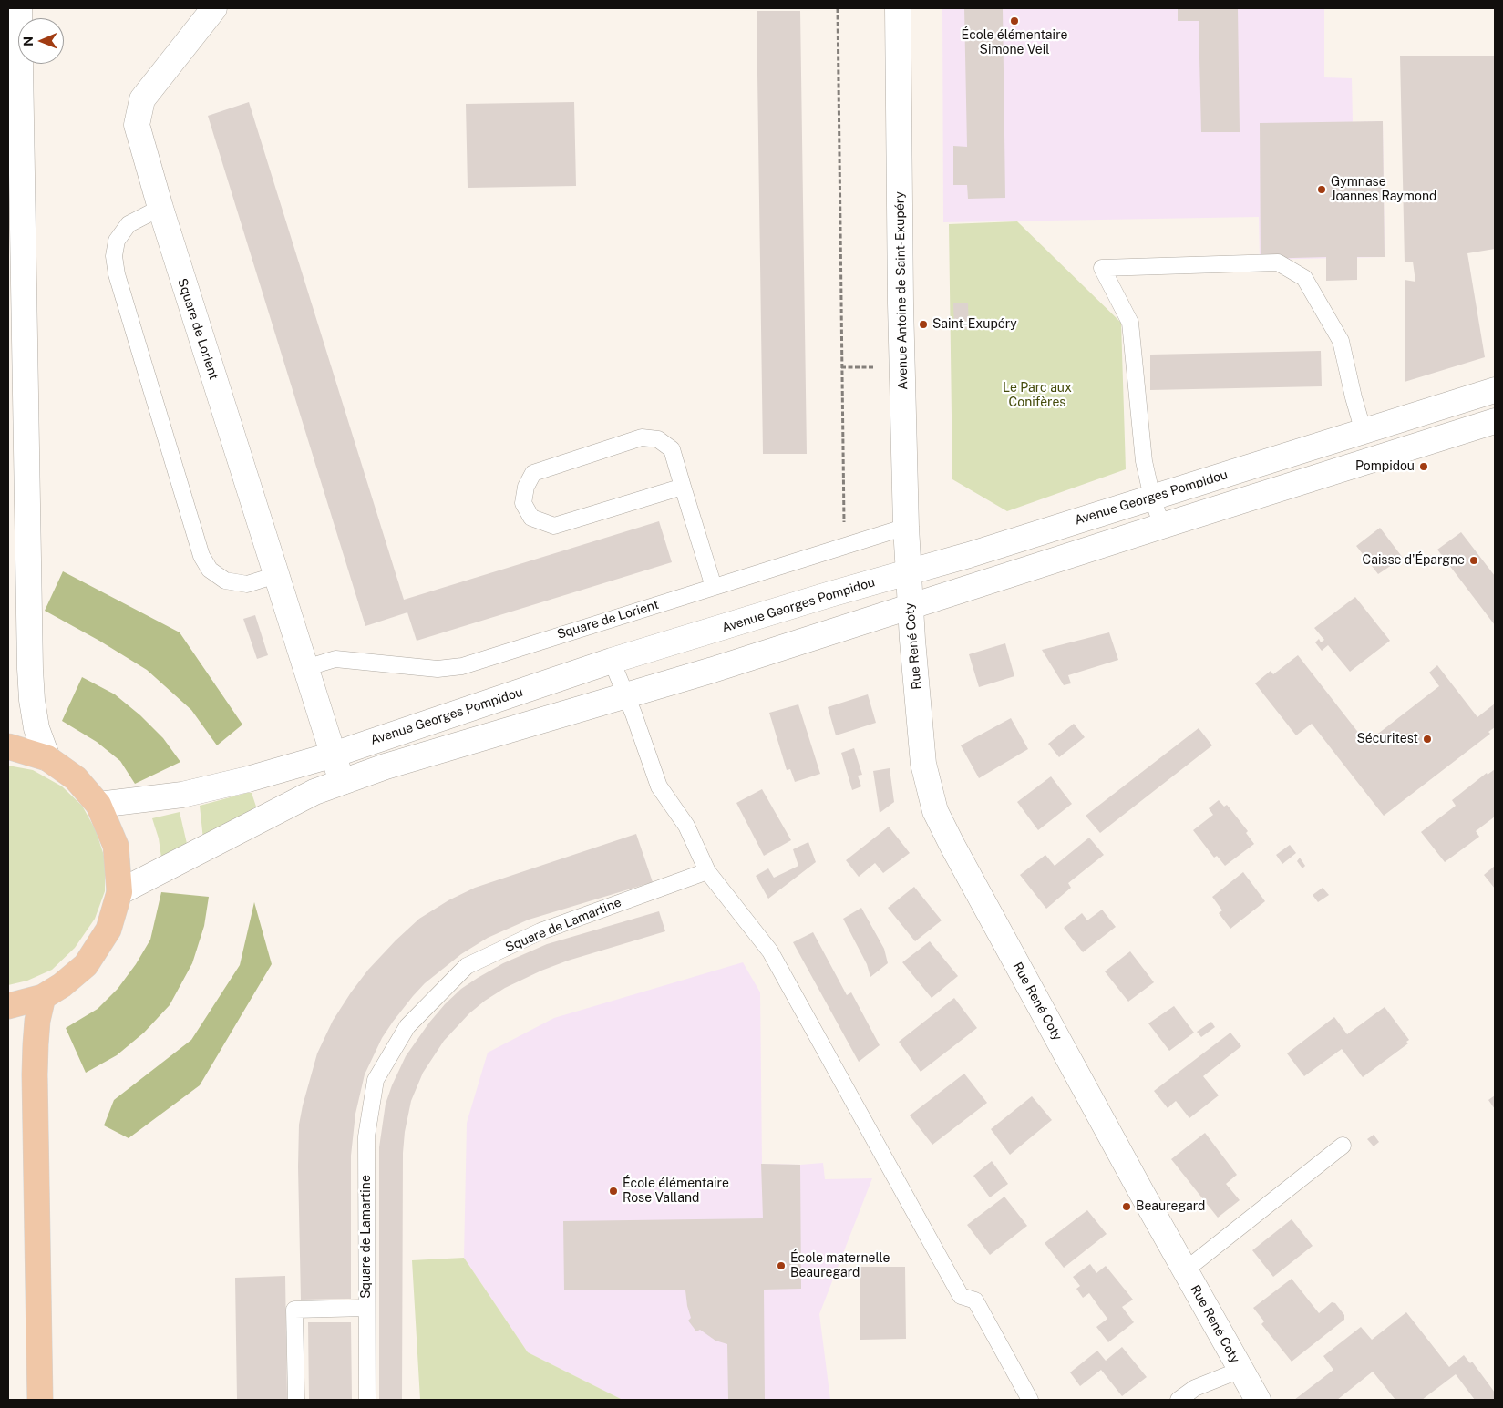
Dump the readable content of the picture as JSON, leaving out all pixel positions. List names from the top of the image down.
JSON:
{
  "streets": {
    "main road": [
      "Avenue Antoine de Saint-Exupéry",
      "Square de Lorient",
      "Avenue Georges Pompidou",
      "Rue René Coty"
    ],
    "lane": ["Square de Lamartine"]
  },
  "crossings": [
    ["Avenue Antoine de Saint-Exupéry", "Square de Lorient"],
    ["Avenue Antoine de Saint-Exupéry", "Avenue Georges Pompidou"],
    ["Avenue Antoine de Saint-Exupéry", "Rue René Coty"],
    ["Square de Lorient", "Avenue Georges Pompidou"],
    ["Avenue Georges Pompidou", "Rue René Coty"]
  ],
  "parks": ["Le Parc aux Conifères"],
  "places": [
    "École élémentaire Simone Veil",
    "Gymnase Joannes Raymond",
    "Saint-Exupéry",
    "Pompidou",
    "Caisse d'Épargne",
    "Sécuritest",
    "École élémentaire Rose Valland",
    "Beauregard",
    "École maternelle Beauregard"
  ],
  "north": "left"
}
